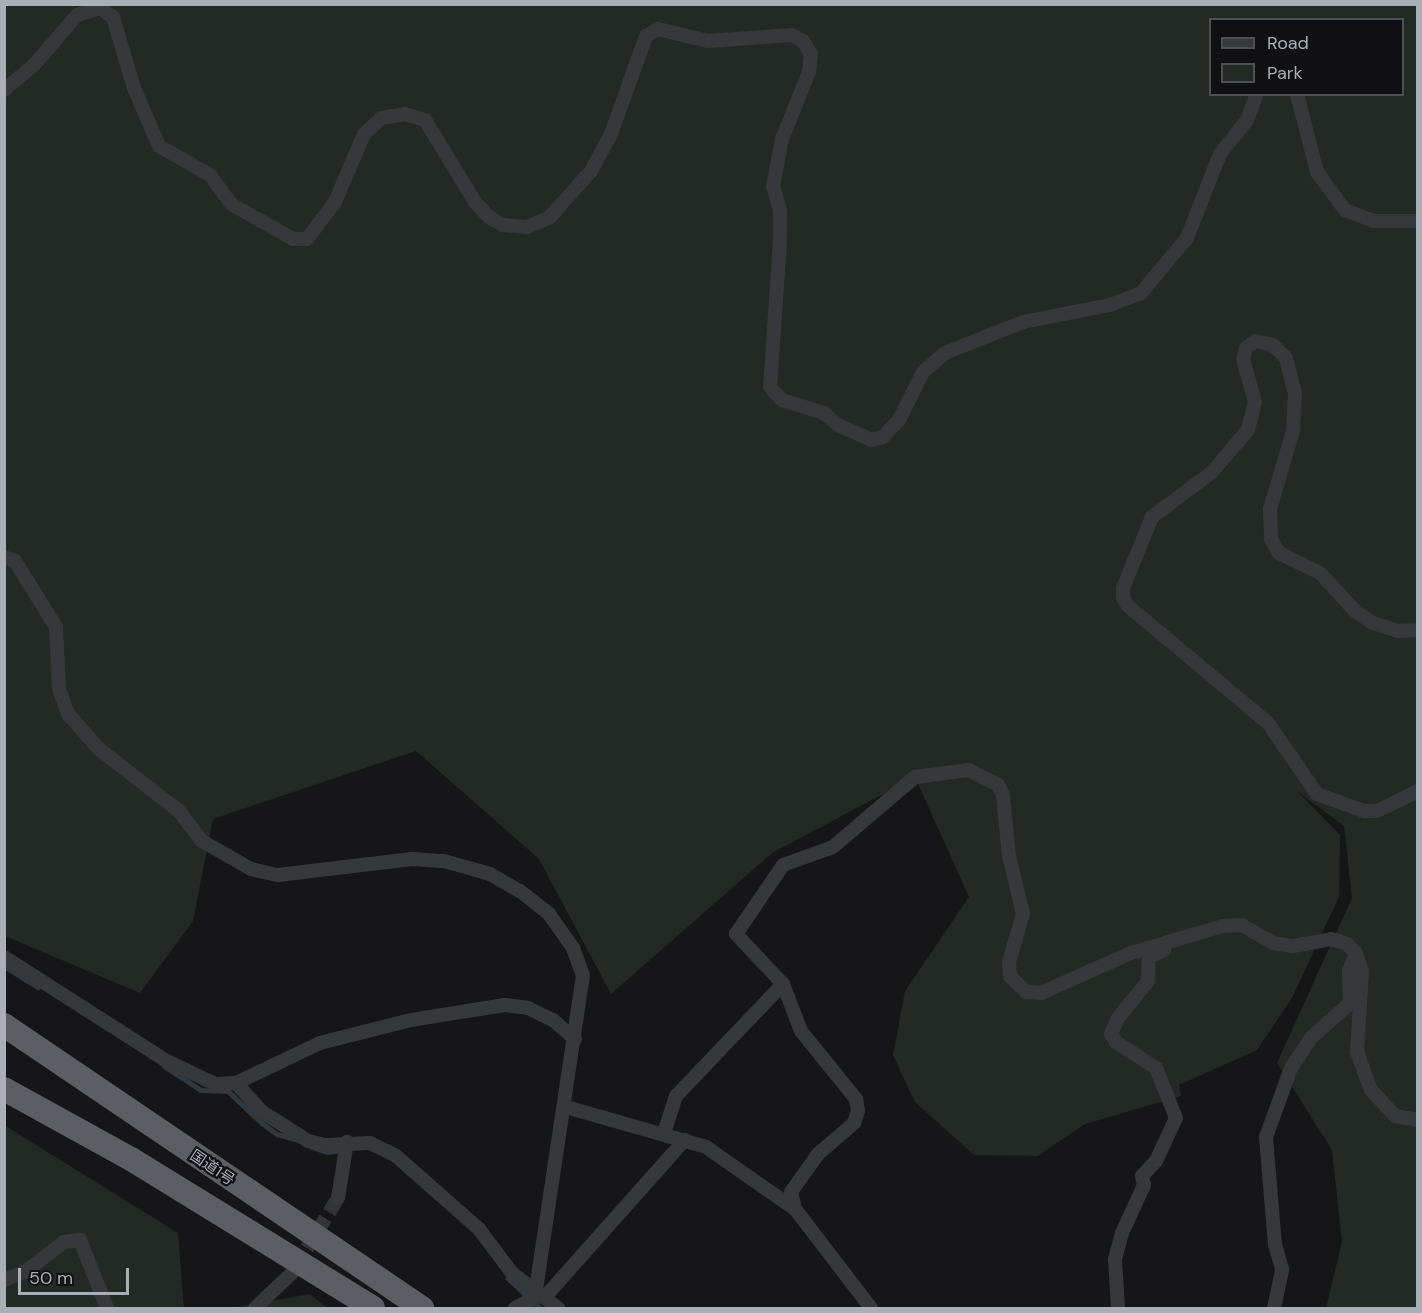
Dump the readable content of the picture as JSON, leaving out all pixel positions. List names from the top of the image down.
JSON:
{
  "streets": {
    "highway": ["国道1号"]
  },
  "legend": ["Road", "Park"],
  "scale_bar": "50 m"
}
